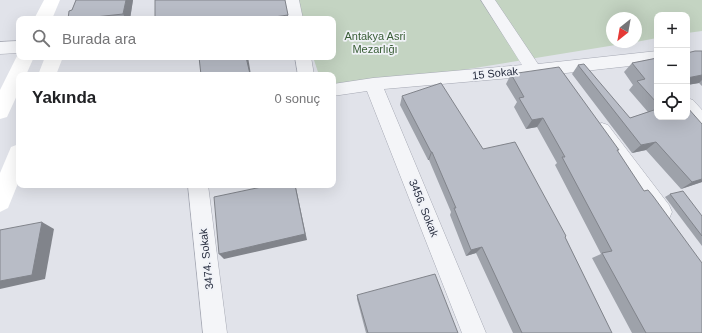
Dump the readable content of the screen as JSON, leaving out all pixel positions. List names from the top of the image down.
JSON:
{
  "streets": {
    "street": ["15 Sokak", "3456. Sokak", "3474. Sokak"]
  },
  "crossings": [
    ["15 Sokak", "3456. Sokak"]
  ],
  "parks": ["Antakya Asri Mezarlığı"],
  "north": "bottom left",
  "page": {
    "map_buttons": ["+", "−"],
    "search": "Burada ara",
    "heading": ["Yakında", "0 sonuç"]
  }
}
